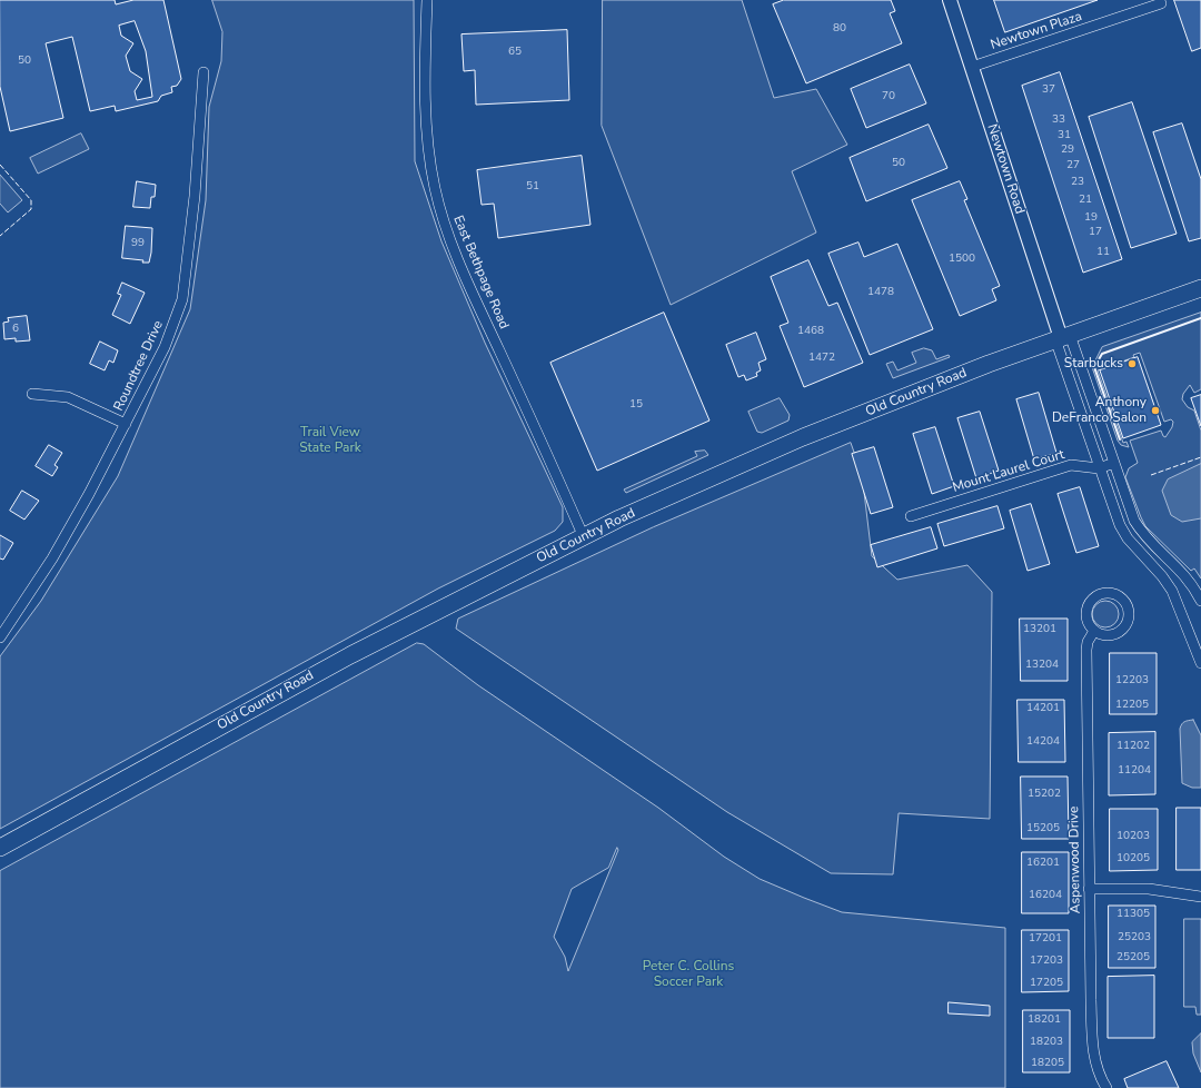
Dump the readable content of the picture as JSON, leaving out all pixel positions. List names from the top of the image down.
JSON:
{
  "streets": {
    "main road": ["Old Country Road"],
    "street": [
      "Newtown Plaza",
      "Newtown Road",
      "East Bethpage Road",
      "Roundtree Drive",
      "Mount Laurel Court",
      "Aspenwood Drive"
    ]
  },
  "crossings": [
    ["Newtown Plaza", "Newtown Road"],
    ["Newtown Road", "Old Country Road"],
    ["East Bethpage Road", "Old Country Road"]
  ],
  "parks": ["Trail View State Park", "Peter C. Collins Soccer Park"],
  "places": ["Starbucks", "Anthony DeFranco Salon"],
  "house_numbers": [
    "80",
    "65",
    "50",
    "37",
    "70",
    "33",
    "31",
    "29",
    "50",
    "27",
    "23",
    "51",
    "21",
    "19",
    "17",
    "99",
    "11",
    "1500",
    "1478",
    "6",
    "1468",
    "1472",
    "15",
    "13201",
    "13204",
    "12203",
    "12205",
    "14201",
    "14204",
    "11202",
    "11204",
    "15202",
    "15205",
    "10203",
    "10205",
    "16201",
    "16204",
    "11305",
    "25203",
    "17201",
    "25205",
    "17203",
    "17205",
    "18201",
    "18203",
    "18205"
  ]
}
